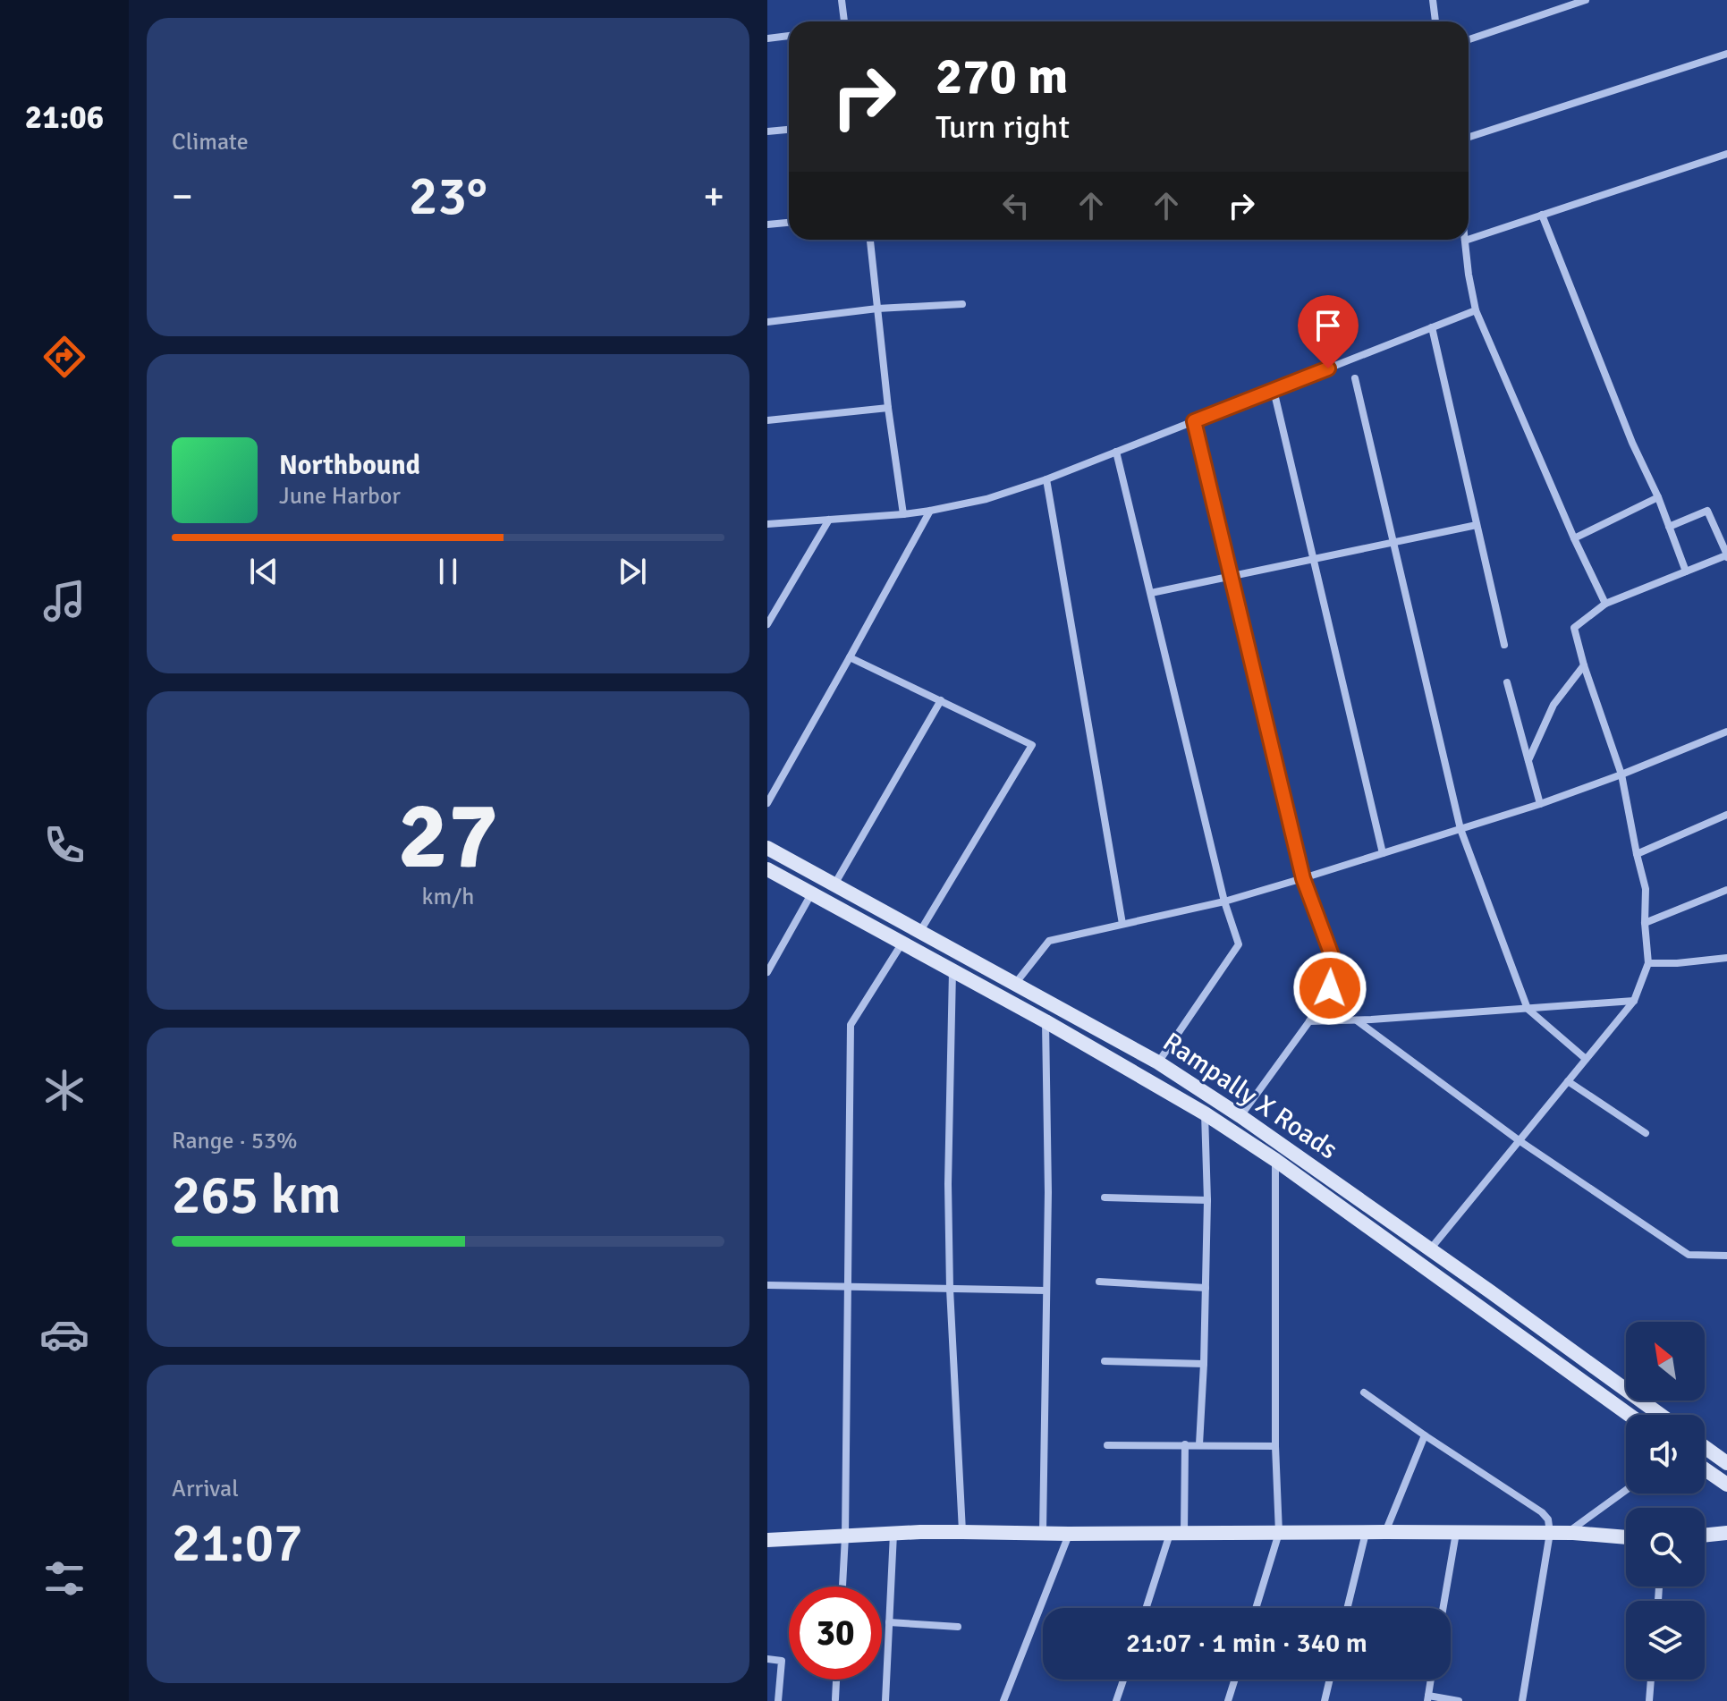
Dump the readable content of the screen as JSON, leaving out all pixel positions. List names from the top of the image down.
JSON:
{
  "streets": {
    "main road": ["Rampally X Roads"]
  },
  "north": "top left",
  "page": {
    "tabs": "21:06",
    "tile": [
      "Climate",
      ["27", "km/h"],
      ["Range · 53%", "265 km"],
      ["Arrival", "21:07"]
    ],
    "turn": ["270 m", "Turn right"],
    "heat": ["−", "23°", "+"],
    "song": ["Northbound", "June Harbor"],
    "limit": "30",
    "trip": "21:07 · 1 min · 340 m"
  }
}
